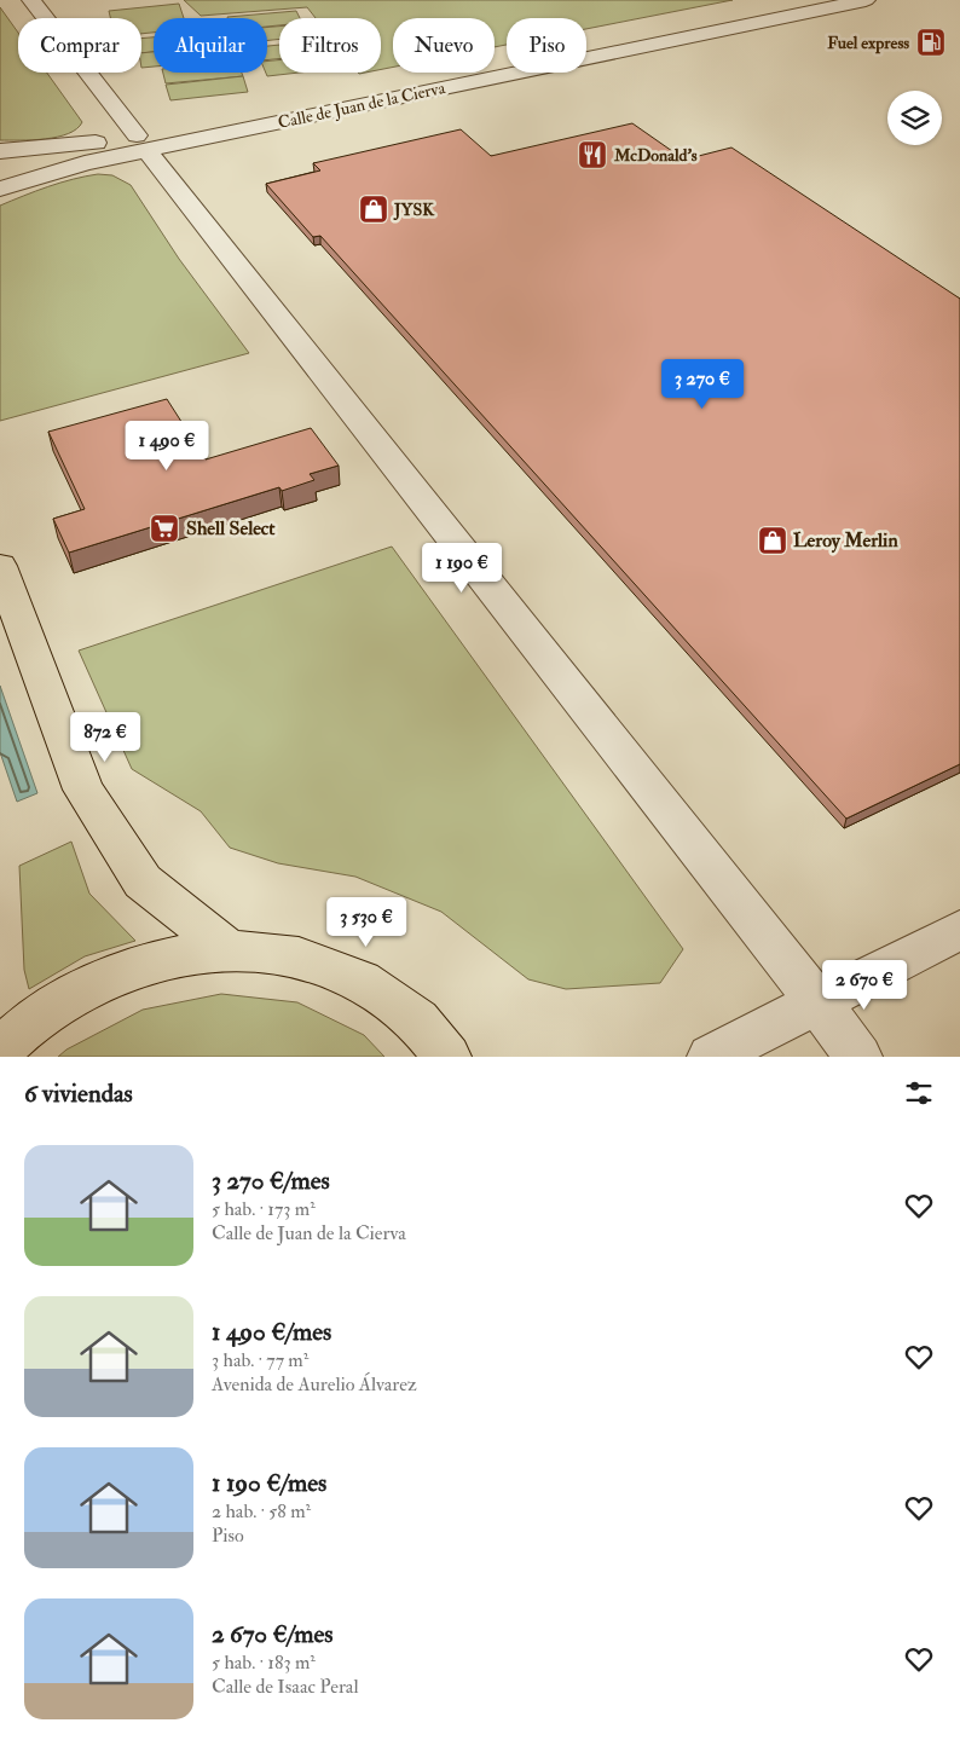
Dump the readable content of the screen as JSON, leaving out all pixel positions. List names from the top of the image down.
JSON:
{
  "streets": {
    "street": ["Calle de Juan de la Cierva"]
  },
  "places": {
    "fuel station": ["Fuel express"],
    "restaurant": ["McDonald's"],
    "shop": ["JYSK", "Leroy Merlin"],
    "supermarket": ["Shell Select"]
  },
  "page": {
    "chip": [
      "Comprar",
      "Alquilar",
      "Filtros",
      "Nuevo",
      "Piso"
    ],
    "price": [
      "3 270 €",
      "1 490 €",
      "1 190 €",
      "872 €",
      "3 530 €",
      "2 670 €"
    ],
    "heading": "6 viviendas",
    "list": [
      {
        "name": "3 270 €/mes",
        "note": "5 hab. · 173 m² · Calle de Juan de la Cierva"
      },
      {
        "name": "1 490 €/mes",
        "note": "3 hab. · 77 m² · Avenida de Aurelio Álvarez"
      },
      {
        "name": "1 190 €/mes",
        "note": "2 hab. · 58 m² · Piso"
      },
      {
        "name": "2 670 €/mes",
        "note": "5 hab. · 183 m² · Calle de Isaac Peral"
      }
    ]
  }
}
